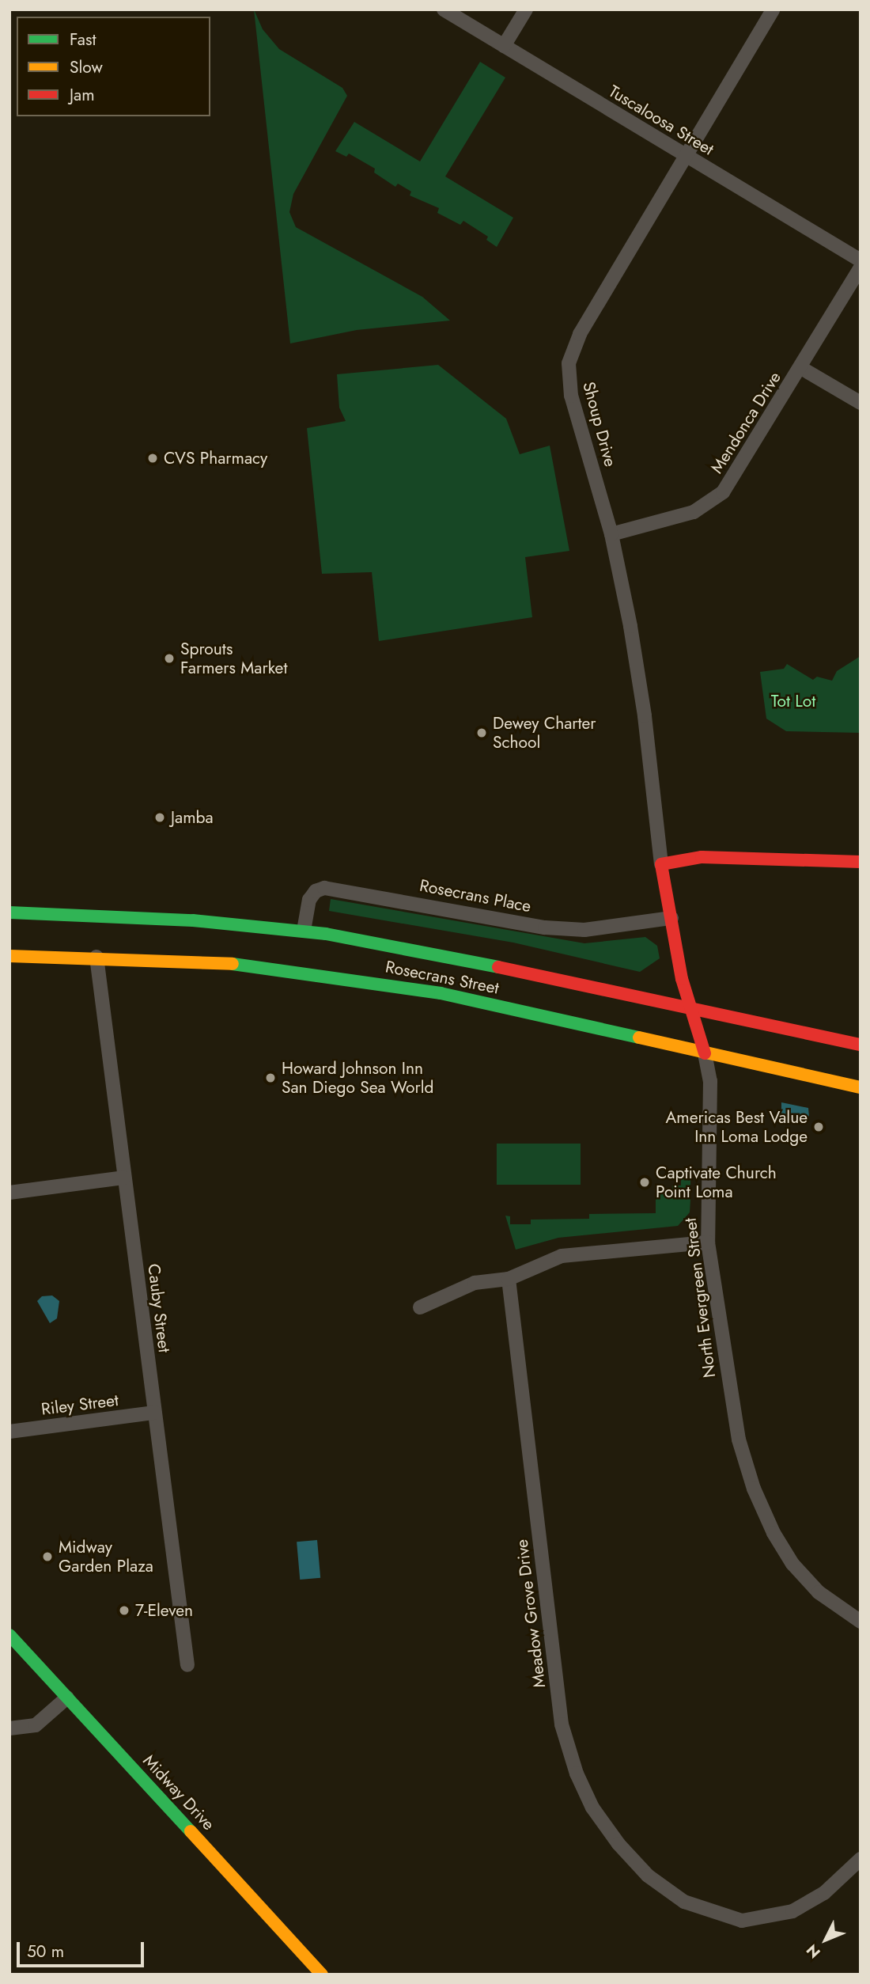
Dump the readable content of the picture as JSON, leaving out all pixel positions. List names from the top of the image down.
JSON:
{
  "streets": {
    "main road": ["Rosecrans Street", "North Evergreen Street", "Midway Drive"],
    "street": [
      "Tuscaloosa Street",
      "Mendonca Drive",
      "Shoup Drive",
      "Rosecrans Place",
      "Cauby Street",
      "Riley Street",
      "Meadow Grove Drive"
    ]
  },
  "crossings": [
    ["Tuscaloosa Street", "Shoup Drive"],
    ["Mendonca Drive", "Shoup Drive"],
    ["Shoup Drive", "North Evergreen Street"],
    ["Rosecrans Place", "Rosecrans Street"],
    ["Rosecrans Place", "North Evergreen Street"],
    ["Rosecrans Street", "North Evergreen Street"],
    ["Rosecrans Street", "Cauby Street"],
    ["Cauby Street", "Riley Street"]
  ],
  "parks": ["Tot Lot"],
  "places": [
    "CVS Pharmacy",
    "Sprouts Farmers Market",
    "Dewey Charter School",
    "Jamba",
    "Howard Johnson Inn San Diego Sea World",
    "Americas Best Value Inn Loma Lodge",
    "Captivate Church Point Loma",
    "Midway Garden Plaza",
    "7-Eleven"
  ],
  "legend": ["Fast", "Slow", "Jam"],
  "scale_bar": "50 m",
  "north": "bottom left"
}
